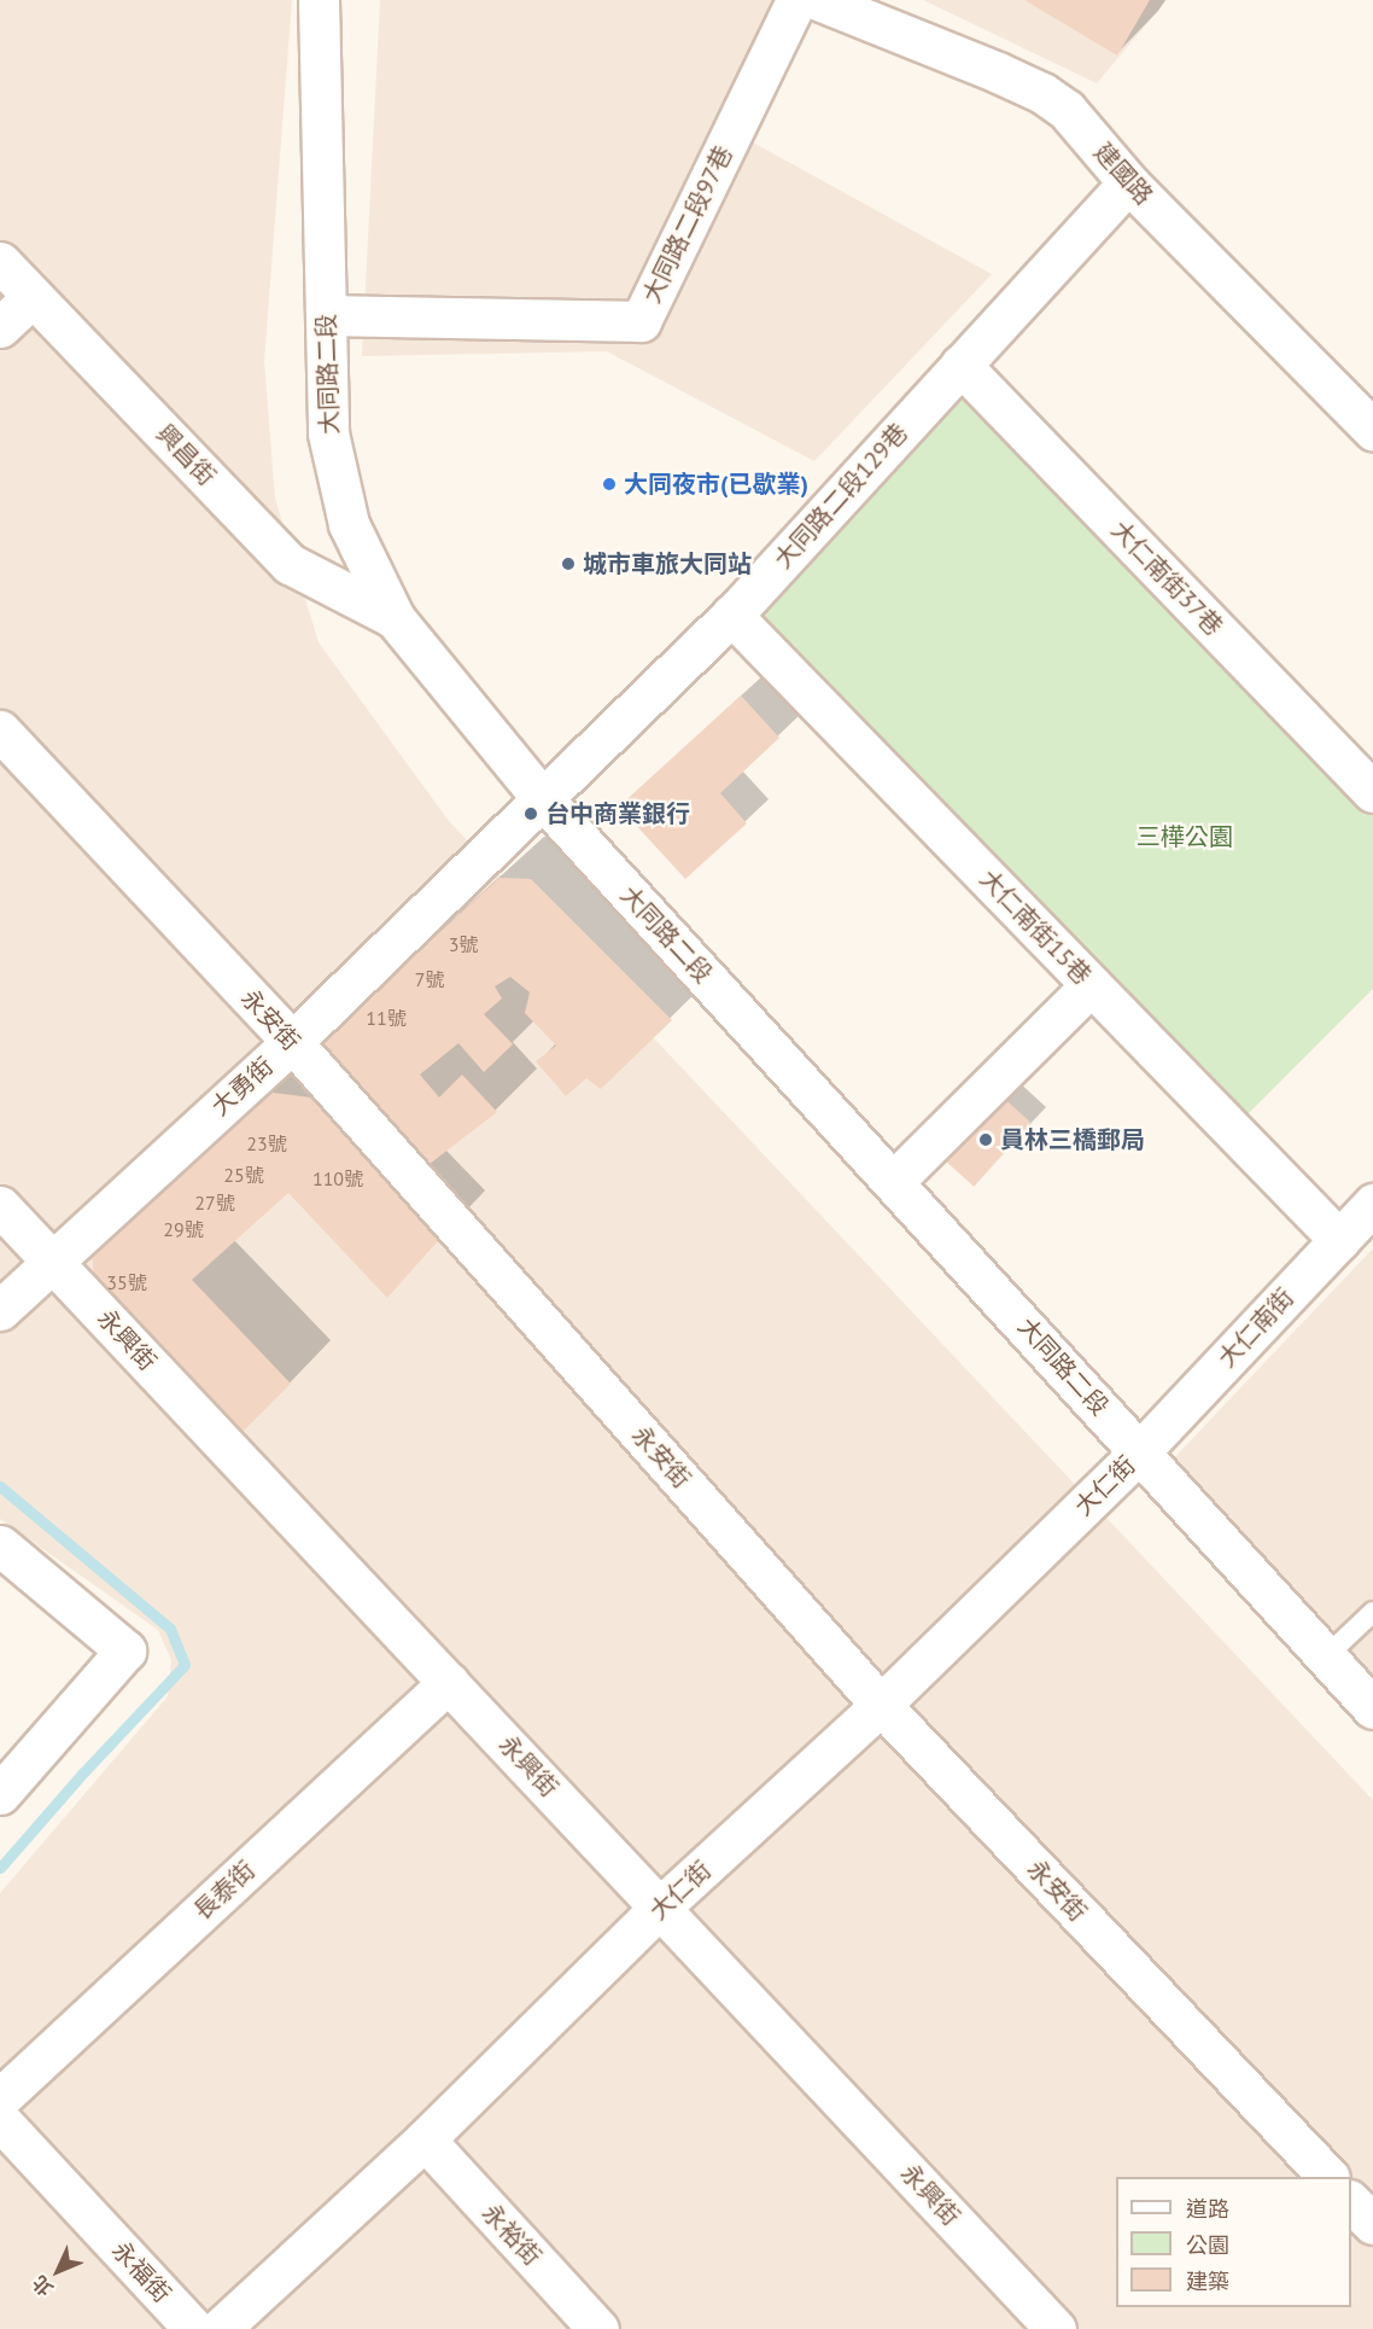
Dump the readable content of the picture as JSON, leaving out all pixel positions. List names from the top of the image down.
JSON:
{
  "streets": {
    "street": [
      "建國路",
      "大同路二段97巷",
      "大同路二段",
      "興昌街",
      "大同路二段129巷",
      "大仁南街37巷",
      "大仁南街15巷",
      "永安街",
      "大勇街",
      "大仁南街",
      "永興街",
      "大仁街",
      "長泰街",
      "永裕街",
      "永福街"
    ]
  },
  "crossings": [
    ["建國路", "大同路二段129巷"],
    ["大同路二段97巷", "大同路二段"],
    ["大同路二段", "興昌街"],
    ["大同路二段", "大同路二段129巷"],
    ["大同路二段", "大勇街"],
    ["大同路二段", "大仁南街"],
    ["大同路二段", "大仁街"],
    ["大同路二段129巷", "大仁南街37巷"],
    ["大同路二段129巷", "大仁南街15巷"],
    ["大同路二段129巷", "大勇街"],
    ["大仁南街15巷", "大仁南街"],
    ["永安街", "大勇街"],
    ["永安街", "大仁街"],
    ["大勇街", "永興街"],
    ["大仁南街", "大仁街"],
    ["永興街", "大仁街"],
    ["永興街", "長泰街"],
    ["大仁街", "永裕街"]
  ],
  "parks": ["三樺公園"],
  "places": [
    "大同夜市(已歇業)",
    "城市車旅大同站",
    "台中商業銀行",
    "員林三橋郵局"
  ],
  "house_numbers": [
    "3號",
    "7號",
    "11號",
    "23號",
    "25號",
    "110號",
    "27號",
    "29號",
    "35號"
  ],
  "legend": ["道路", "公園", "建築"],
  "north": "bottom left"
}
